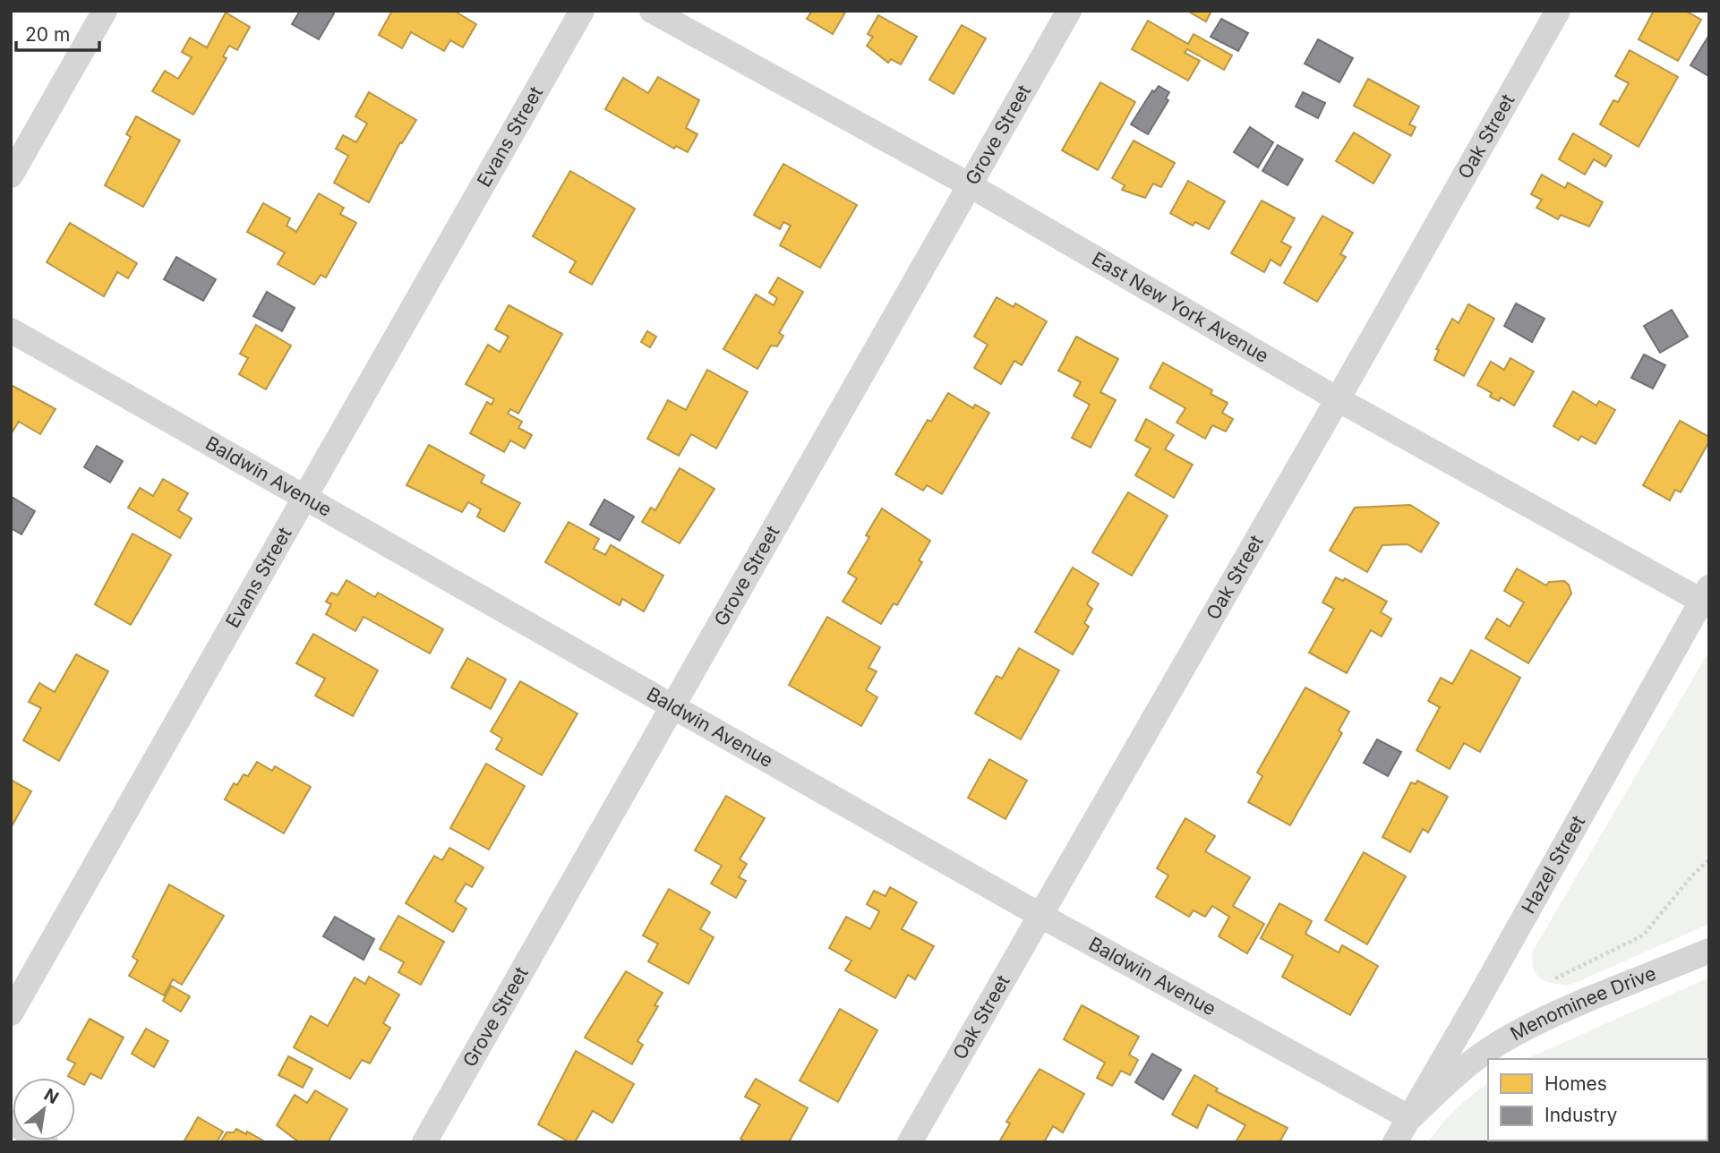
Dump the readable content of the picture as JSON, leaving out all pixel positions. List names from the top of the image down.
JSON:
{
  "streets": {
    "street": [
      "Evans Street",
      "Grove Street",
      "Oak Street",
      "East New York Avenue",
      "Baldwin Avenue",
      "Hazel Street",
      "Menominee Drive"
    ]
  },
  "crossings": [
    ["Evans Street", "Baldwin Avenue"],
    ["Grove Street", "East New York Avenue"],
    ["Grove Street", "Baldwin Avenue"],
    ["Oak Street", "East New York Avenue"],
    ["Oak Street", "Baldwin Avenue"],
    ["East New York Avenue", "Hazel Street"],
    ["Baldwin Avenue", "Hazel Street"],
    ["Baldwin Avenue", "Menominee Drive"],
    ["Hazel Street", "Menominee Drive"]
  ],
  "legend": ["Homes", "Industry"],
  "scale_bar": "20 m",
  "north": "top right"
}
